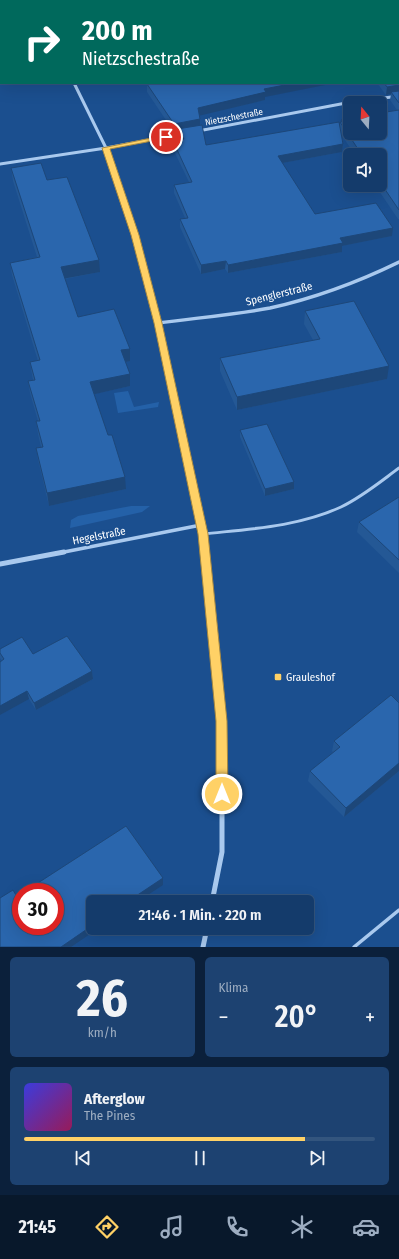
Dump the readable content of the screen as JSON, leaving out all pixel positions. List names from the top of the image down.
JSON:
{
  "streets": {
    "street": ["Nietzschestraße", "Spenglerstraße", "Hegelstraße"]
  },
  "places": {
    "transit": ["Grauleshof"]
  },
  "north": "top",
  "page": {
    "turn": ["200 m", "Nietzschestraße"],
    "limit": "30",
    "trip": "21:46 · 1 Min. · 220 m",
    "tile": [
      ["26", "km/h"],
      "Klima"
    ],
    "heat": ["−", "20°", "+"],
    "song": ["Afterglow", "The Pines"],
    "tabs": "21:45"
  }
}
